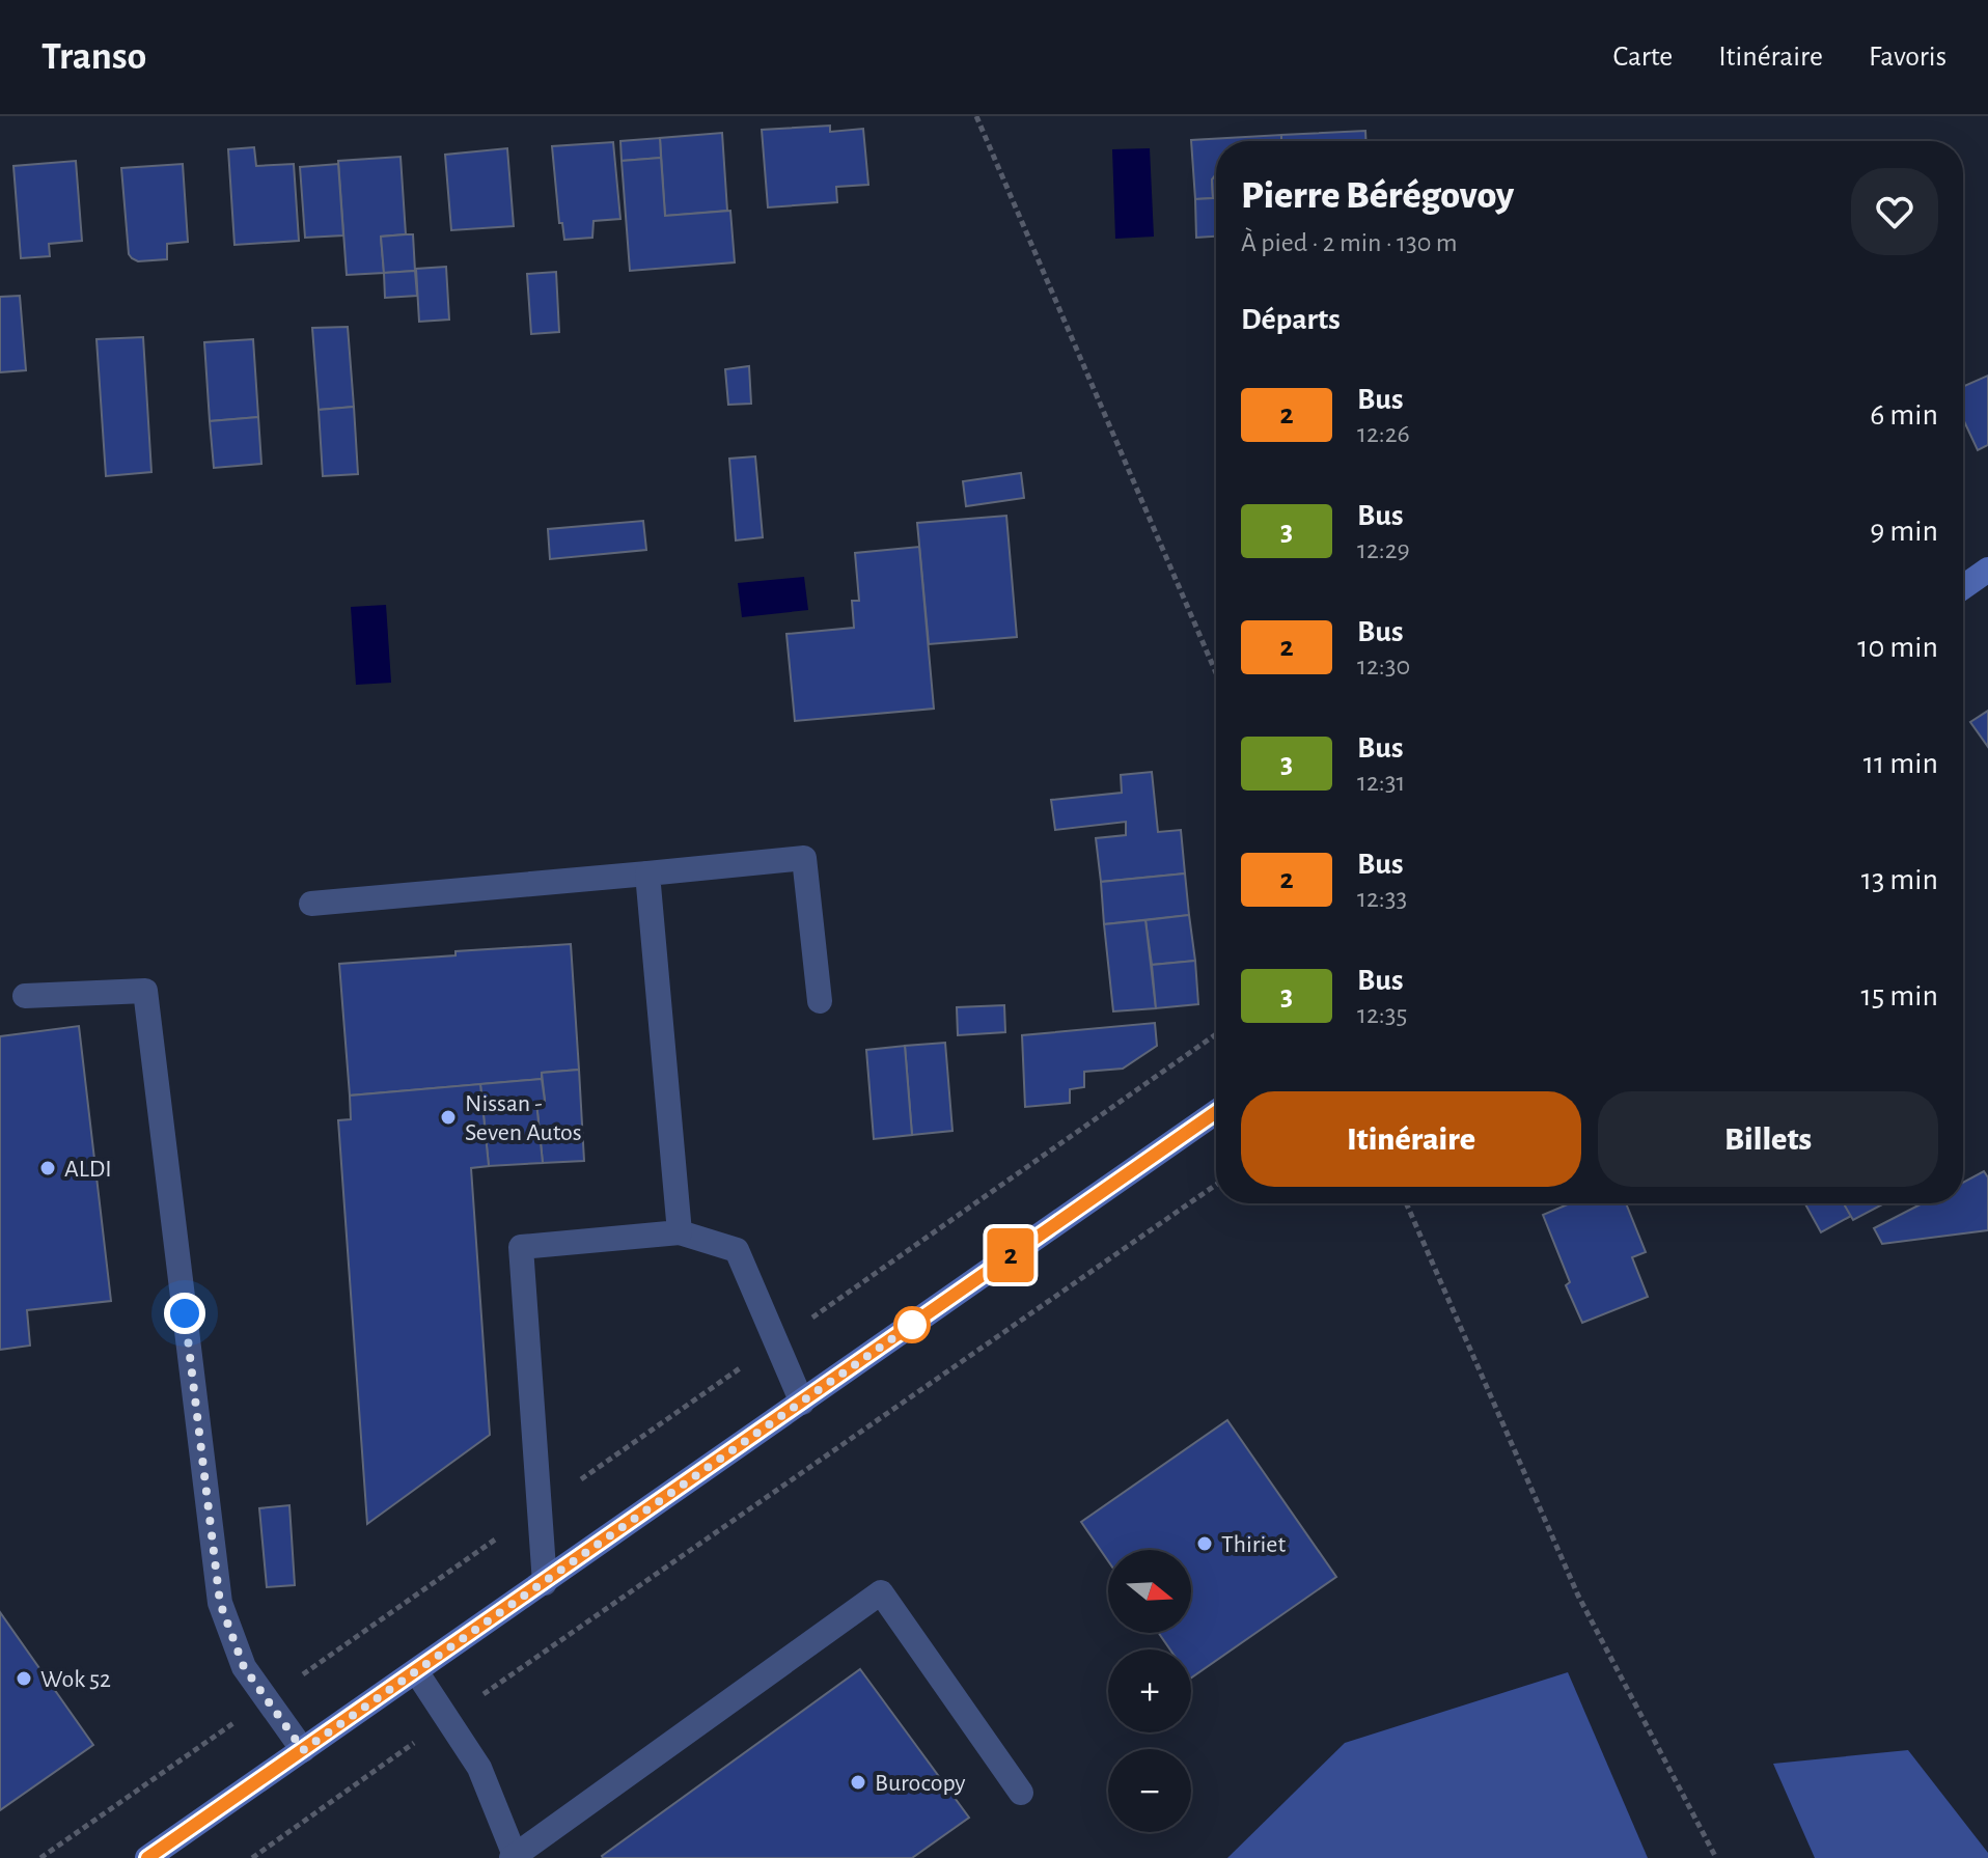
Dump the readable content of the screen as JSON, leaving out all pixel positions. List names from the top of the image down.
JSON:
{
  "places": [
    "Nissan - Seven Autos",
    "ALDI",
    "Thiriet",
    "Wok 52",
    "Burocopy"
  ],
  "lines": ["bus line 2"],
  "north": "right",
  "page": {
    "header": "Transo",
    "nav": ["Carte", "Itinéraire", "Favoris"],
    "on_map": "2",
    "heading": [
      ["Pierre Bérégovoy", "À pied · 2 min · 130 m"],
      "Départs"
    ],
    "list": [
      {
        "mark": "2",
        "name": "Bus",
        "note": "12:26",
        "value": "6 min"
      },
      {
        "mark": "3",
        "name": "Bus",
        "note": "12:29",
        "value": "9 min"
      },
      {
        "mark": "2",
        "name": "Bus",
        "note": "12:30",
        "value": "10 min"
      },
      {
        "mark": "3",
        "name": "Bus",
        "note": "12:31",
        "value": "11 min"
      },
      {
        "mark": "2",
        "name": "Bus",
        "note": "12:33",
        "value": "13 min"
      },
      {
        "mark": "3",
        "name": "Bus",
        "note": "12:35",
        "value": "15 min"
      }
    ],
    "buttons": ["Itinéraire", "Billets"],
    "map_buttons": ["+", "−"]
  }
}
